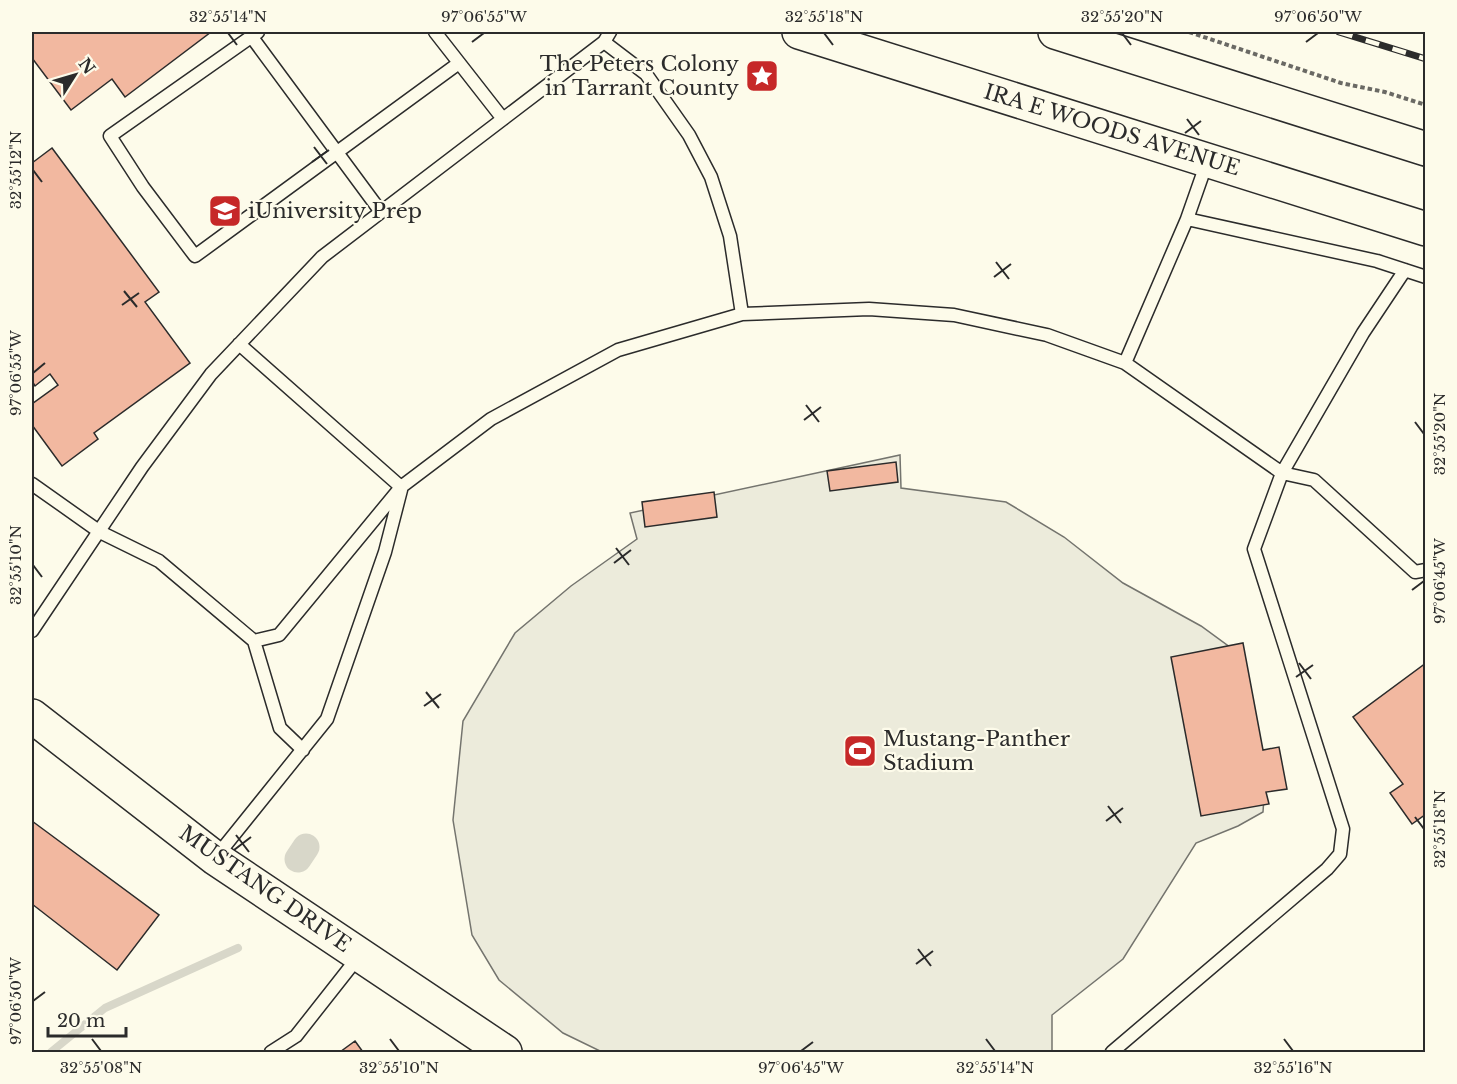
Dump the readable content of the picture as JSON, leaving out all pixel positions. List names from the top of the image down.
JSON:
{
  "streets": {
    "main road": ["IRA E WOODS AVENUE", "MUSTANG DRIVE"]
  },
  "places": {
    "place": ["The Peters Colony in Tarrant County"],
    "school or university": ["iUniversity Prep"],
    "sports": ["Mustang-Panther Stadium"]
  },
  "scale_bar": "20 m",
  "north": "top right",
  "coordinates": [
    "32°55'14\"N",
    "97°06'55\"W",
    "32°55'18\"N",
    "32°55'20\"N",
    "97°06'50\"W",
    "32°55'12\"N",
    "32°55'10\"N",
    "97°06'45\"W",
    "32°55'08\"N",
    "32°55'16\"N"
  ]
}
